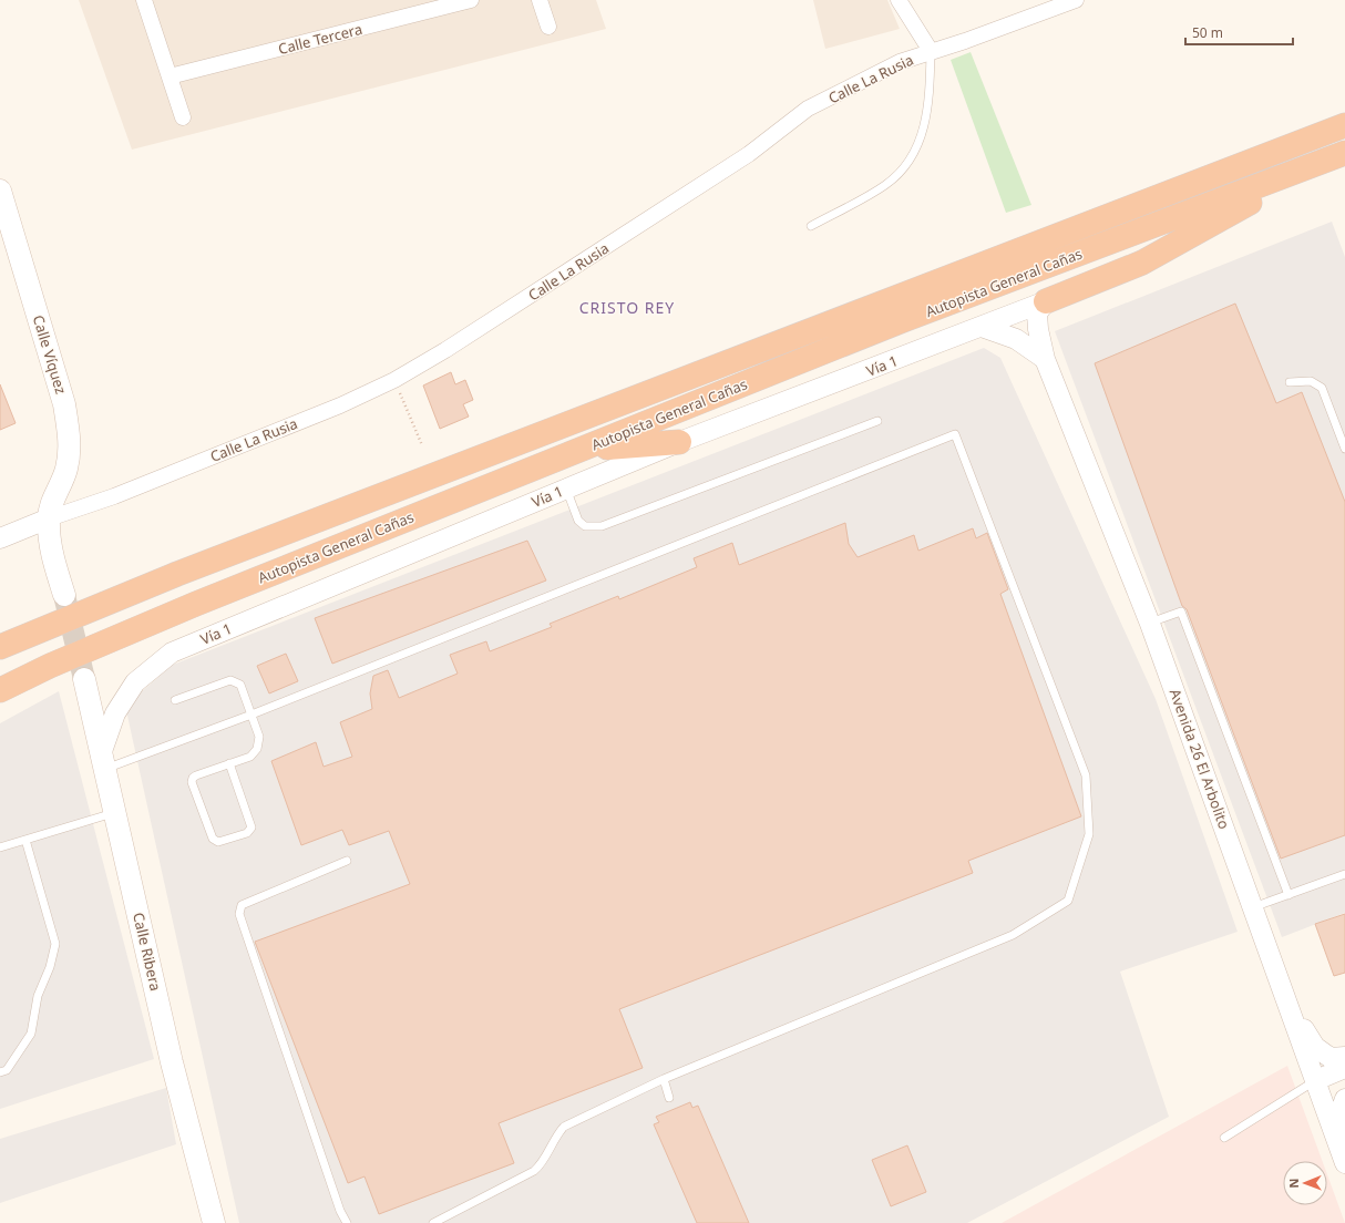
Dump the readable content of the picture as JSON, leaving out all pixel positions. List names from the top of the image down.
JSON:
{
  "streets": {
    "highway": ["Autopista General Cañas"],
    "main road": ["Calle Víquez", "Calle Ribera"],
    "street": [
      "Calle Tercera",
      "Calle La Rusia",
      "Vía 1",
      "Avenida 26 El Arbolito"
    ]
  },
  "crossings": [
    ["Calle La Rusia", "Calle Víquez"],
    ["Vía 1", "Avenida 26 El Arbolito"],
    ["Vía 1", "Calle Ribera"]
  ],
  "districts": ["CRISTO REY"],
  "scale_bar": "50 m",
  "north": "left"
}
